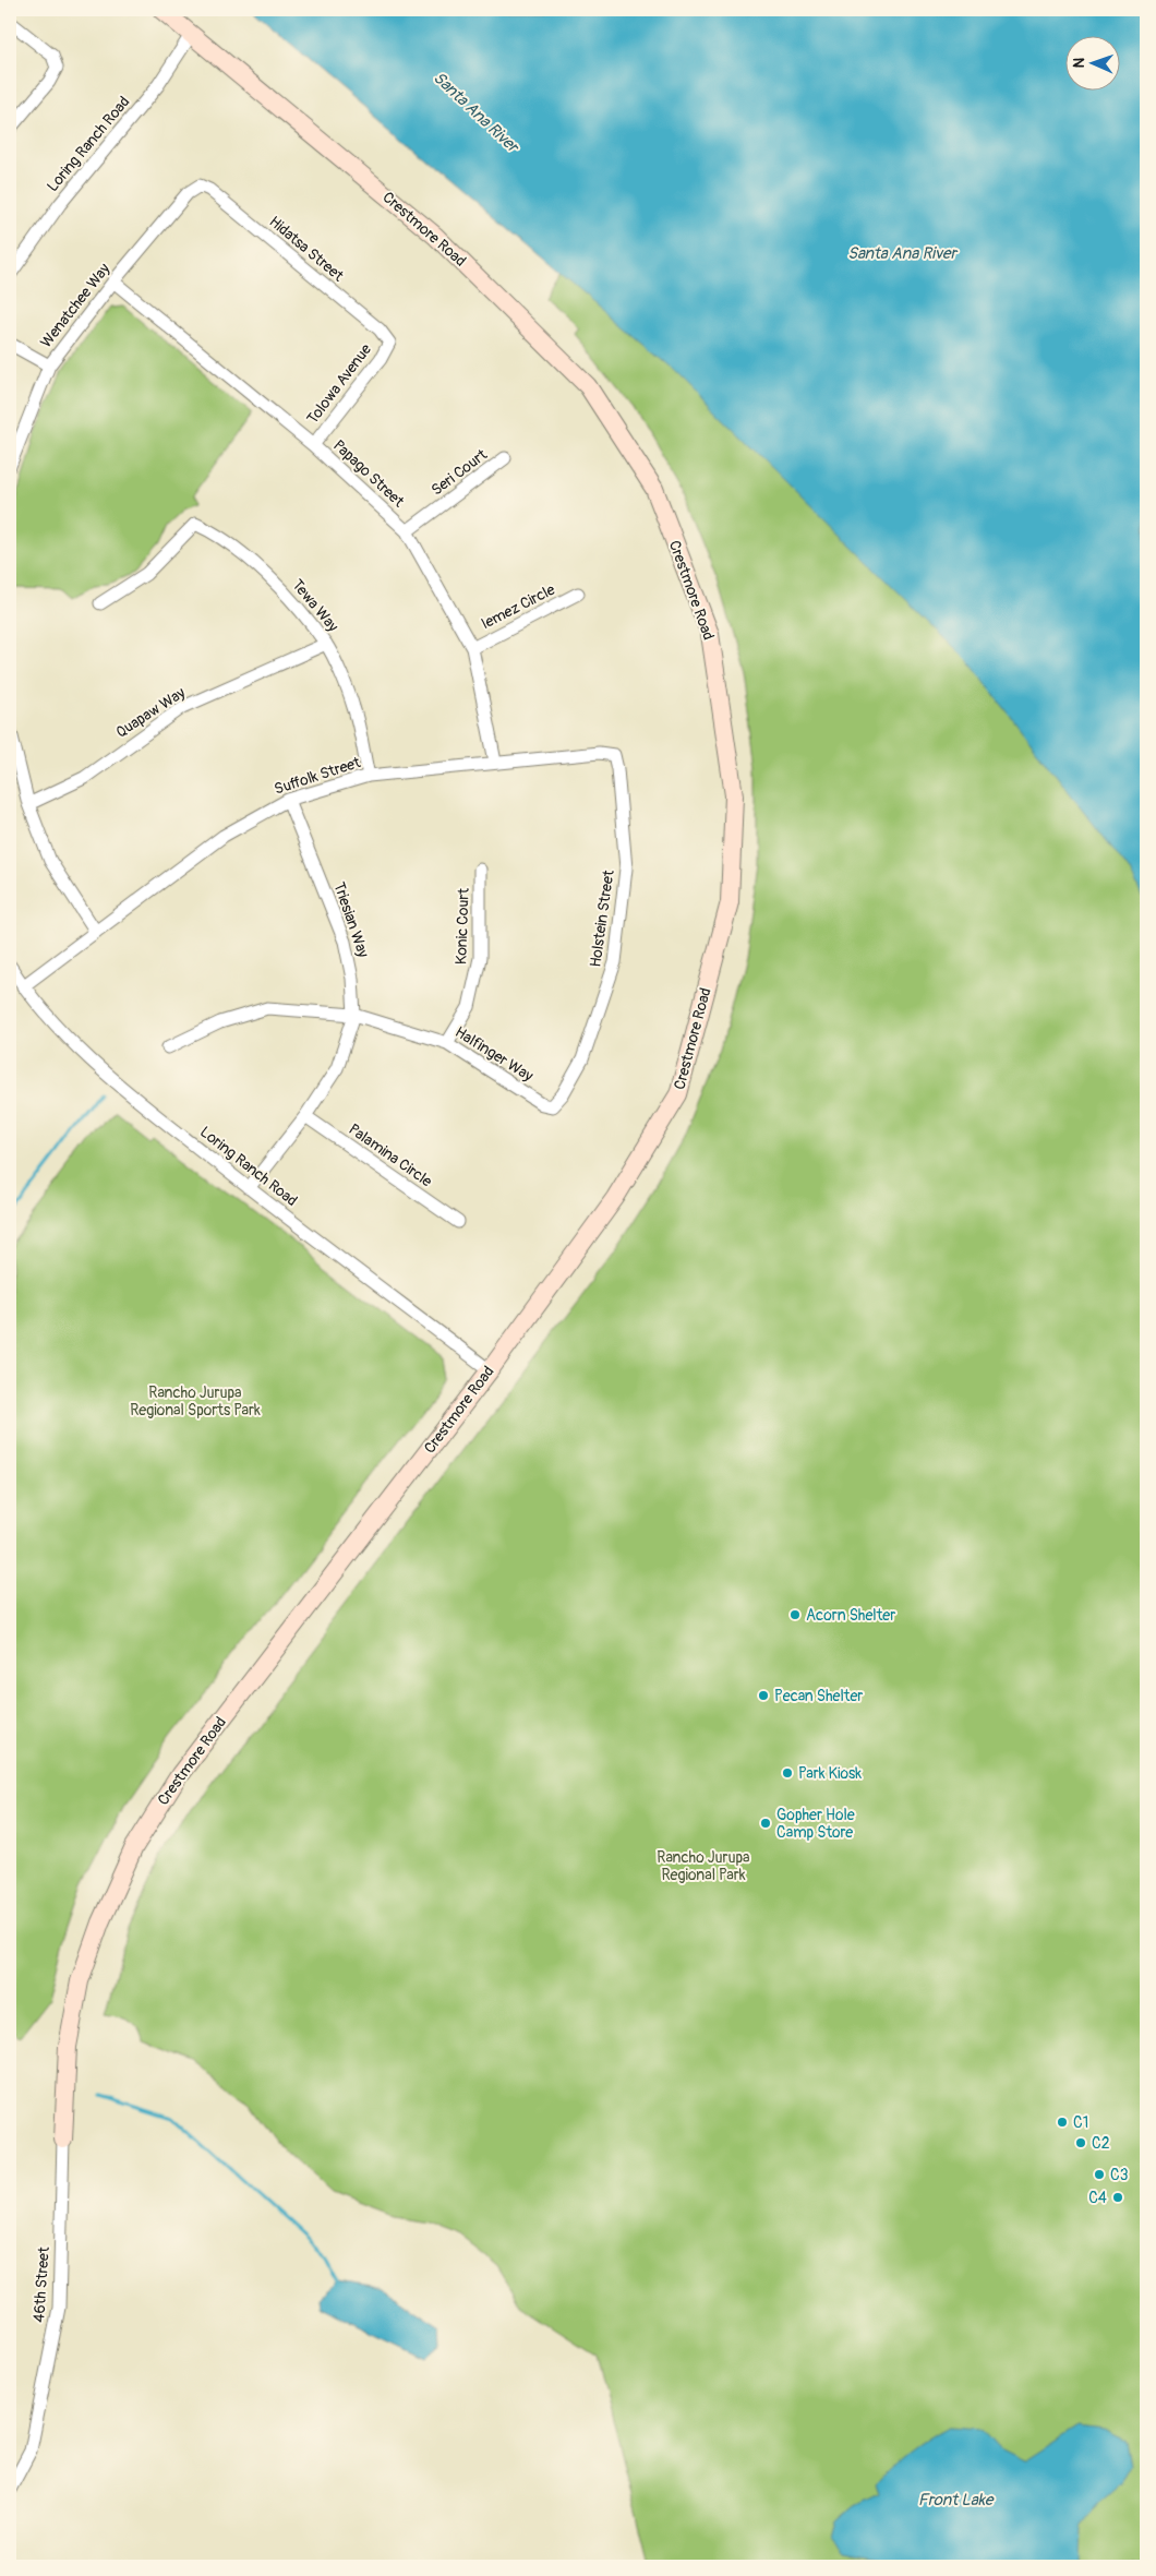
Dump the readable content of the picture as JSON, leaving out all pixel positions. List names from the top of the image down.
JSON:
{
  "streets": {
    "street": [
      "Loring Ranch Road",
      "Crestmore Road",
      "Hidatsa Street",
      "Wenatchee Way",
      "Tolowa Avenue",
      "Seri Court",
      "Papago Street",
      "Tewa Way",
      "Iemez Circle",
      "Quapaw Way",
      "Suffolk Street",
      "Holstein Street",
      "Triesian Way",
      "Konic Court",
      "Halfinger Way",
      "Palamina Circle",
      "46th Street"
    ]
  },
  "crossings": [
    ["Loring Ranch Road", "Crestmore Road"],
    ["Loring Ranch Road", "Suffolk Street"],
    ["Loring Ranch Road", "Triesian Way"],
    ["Crestmore Road", "46th Street"],
    ["Hidatsa Street", "Wenatchee Way"],
    ["Hidatsa Street", "Tolowa Avenue"],
    ["Wenatchee Way", "Papago Street"],
    ["Tolowa Avenue", "Papago Street"],
    ["Seri Court", "Papago Street"],
    ["Papago Street", "Iemez Circle"],
    ["Papago Street", "Suffolk Street"],
    ["Tewa Way", "Quapaw Way"],
    ["Tewa Way", "Suffolk Street"],
    ["Suffolk Street", "Holstein Street"],
    ["Suffolk Street", "Triesian Way"],
    ["Holstein Street", "Halfinger Way"],
    ["Triesian Way", "Halfinger Way"],
    ["Triesian Way", "Palamina Circle"],
    ["Konic Court", "Halfinger Way"]
  ],
  "water": ["Santa Ana River", "Front Lake"],
  "parks": ["Rancho Jurupa Regional Sports Park", "Rancho Jurupa Regional Park"],
  "places": [
    "Acorn Shelter",
    "Pecan Shelter",
    "Park Kiosk",
    "Gopher Hole Camp Store",
    "C1",
    "C2",
    "C3",
    "C4"
  ],
  "north": "left"
}
